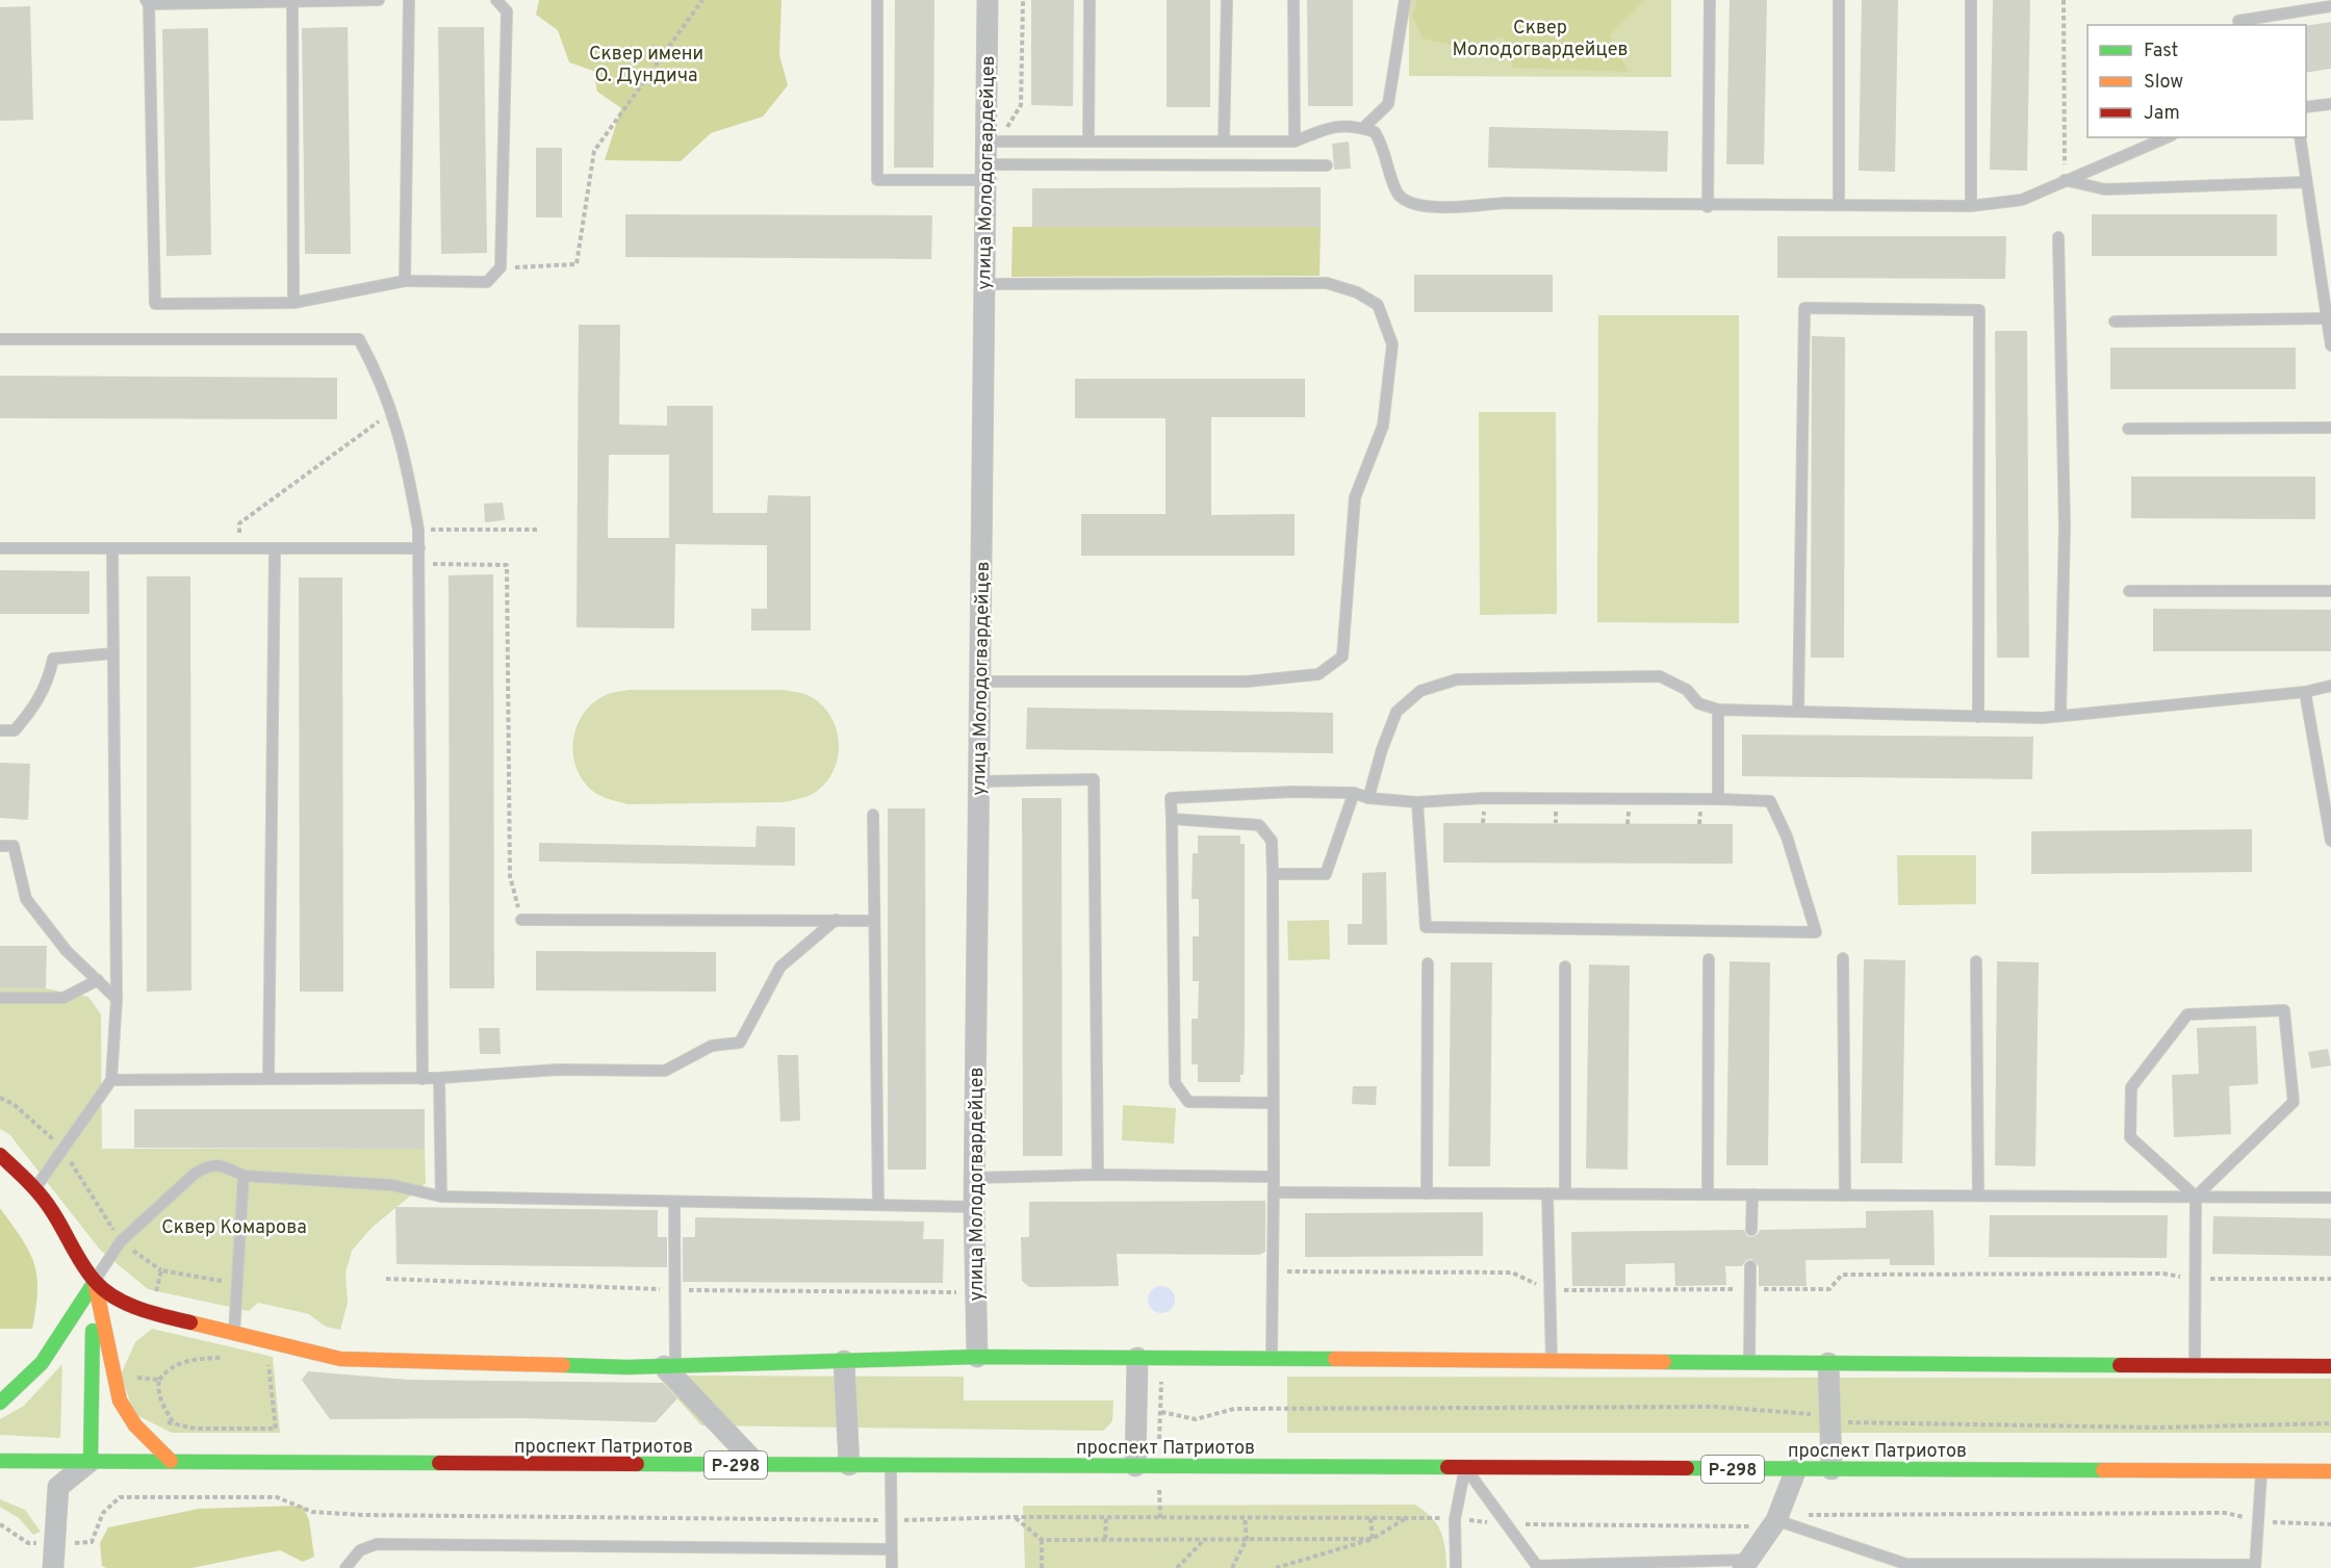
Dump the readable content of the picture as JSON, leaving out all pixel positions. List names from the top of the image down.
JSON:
{
  "streets": {
    "main road": ["проспект Патриотов", "Р-298"],
    "street": ["улица Молодогвардейцев"]
  },
  "parks": ["Сквер Молодогвардейцев", "Сквер имени О. Дундича", "Сквер Комарова"],
  "legend": ["Fast", "Slow", "Jam"]
}
